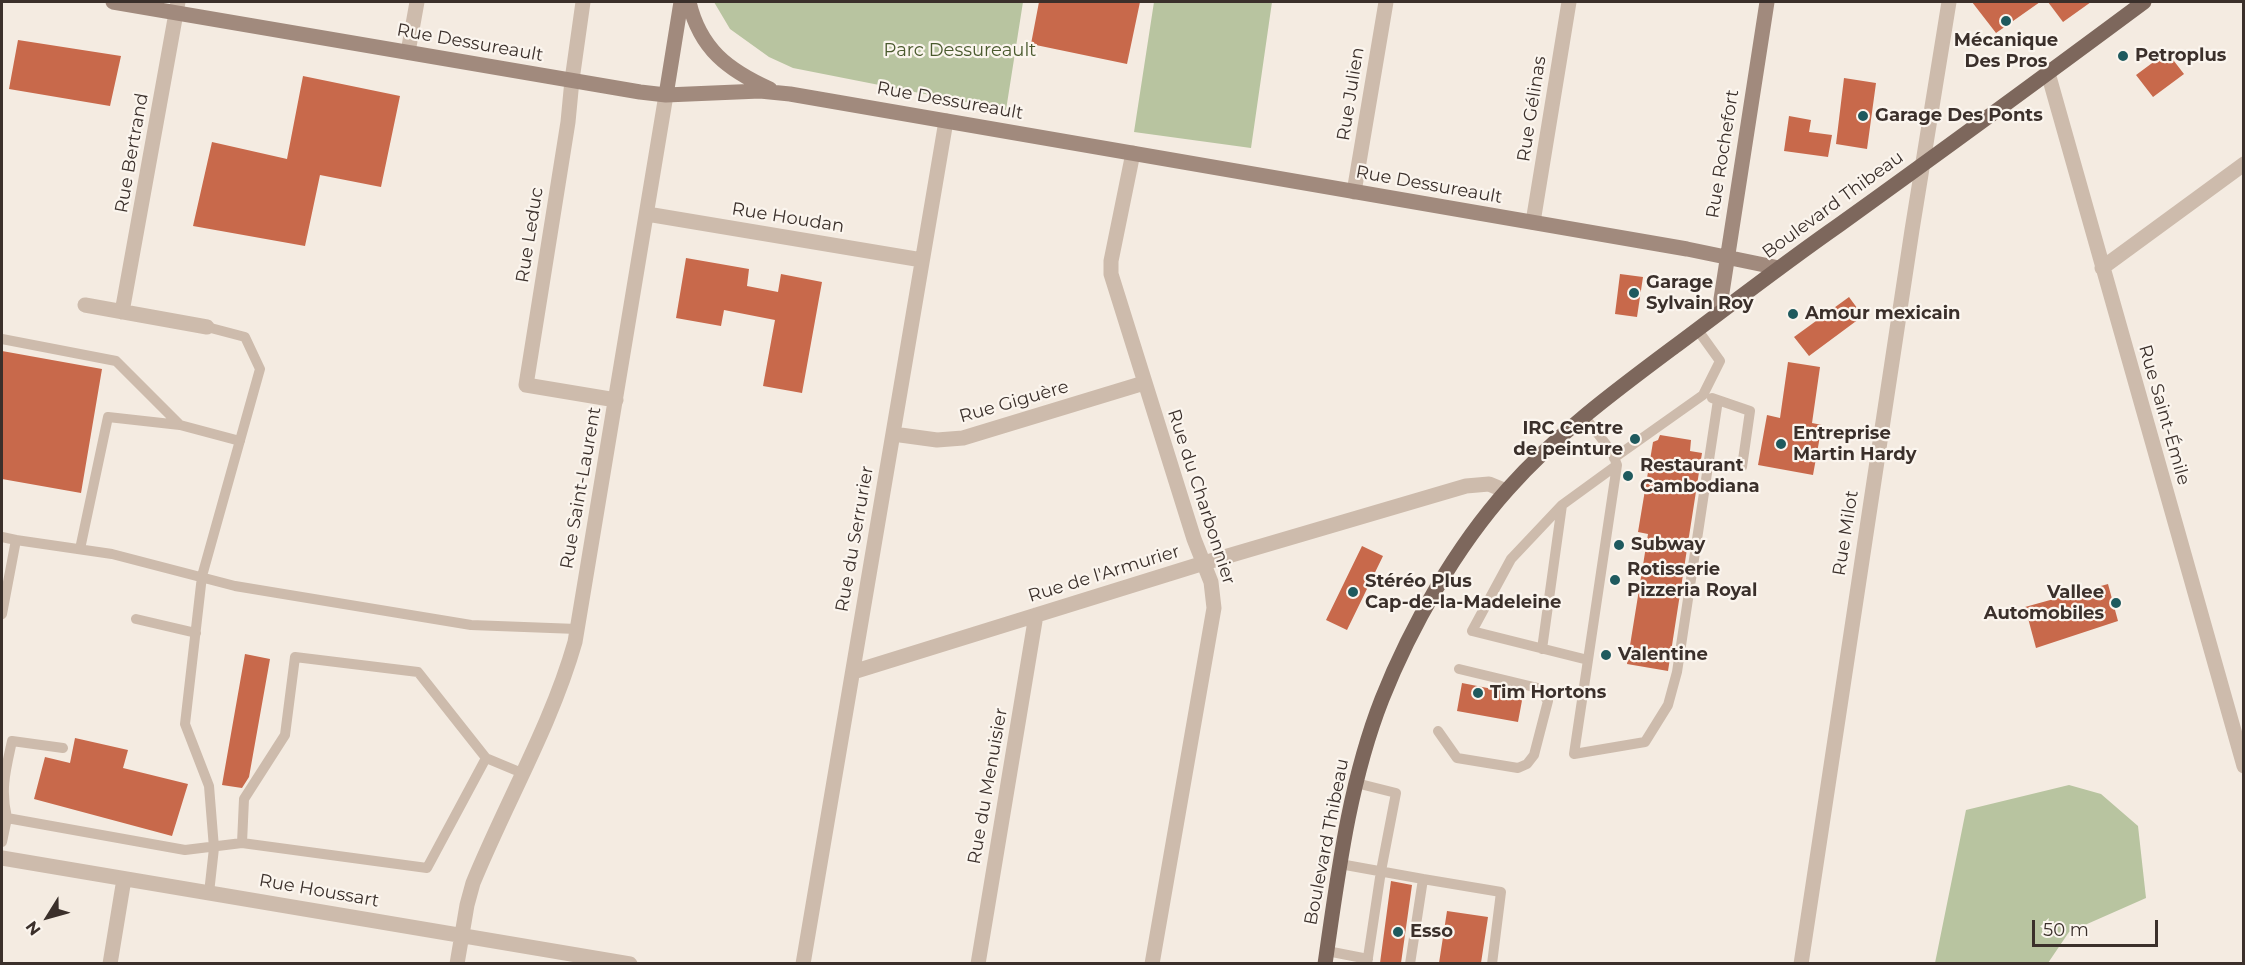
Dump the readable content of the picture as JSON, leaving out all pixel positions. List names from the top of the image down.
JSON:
{
  "streets": {
    "main road": ["Boulevard Thibeau"],
    "street": [
      "Rue Dessureault",
      "Rue Julien",
      "Rue Gélinas",
      "Rue Bertrand",
      "Rue Rochefort",
      "Rue Houdan",
      "Rue Leduc",
      "Rue Giguère",
      "Rue Saint-Émile",
      "Rue Saint-Laurent",
      "Rue du Charbonnier",
      "Rue Milot",
      "Rue du Serrurier",
      "Rue de l'Armurier",
      "Rue du Menuisier",
      "Rue Houssart"
    ]
  },
  "crossings": [
    ["Rue Dessureault", "Rue Julien"],
    ["Rue Dessureault", "Rue Gélinas"],
    ["Rue Dessureault", "Rue Bertrand"],
    ["Rue Dessureault", "Rue Rochefort"],
    ["Rue Dessureault", "Boulevard Thibeau"],
    ["Rue Dessureault", "Rue Leduc"],
    ["Rue Dessureault", "Rue Saint-Laurent"],
    ["Rue Dessureault", "Rue du Charbonnier"],
    ["Rue Dessureault", "Rue du Serrurier"],
    ["Rue Rochefort", "Boulevard Thibeau"],
    ["Boulevard Thibeau", "Rue Saint-Émile"],
    ["Boulevard Thibeau", "Rue Milot"],
    ["Boulevard Thibeau", "Rue de l'Armurier"],
    ["Rue Houdan", "Rue Saint-Laurent"],
    ["Rue Houdan", "Rue du Serrurier"],
    ["Rue Leduc", "Rue Saint-Laurent"],
    ["Rue Giguère", "Rue du Charbonnier"],
    ["Rue Giguère", "Rue du Serrurier"],
    ["Rue Saint-Laurent", "Rue Houssart"],
    ["Rue du Charbonnier", "Rue de l'Armurier"],
    ["Rue du Serrurier", "Rue de l'Armurier"],
    ["Rue de l'Armurier", "Rue du Menuisier"]
  ],
  "parks": ["Parc Dessureault"],
  "places": [
    "Mécanique Des Pros",
    "Petroplus",
    "Garage Des Ponts",
    "Garage Sylvain Roy",
    "Amour mexicain",
    "IRC Centre de peinture",
    "Entreprise Martin Hardy",
    "Restaurant Cambodiana",
    "Subway",
    "Rotisserie Pizzeria Royal",
    "Stéréo Plus Cap-de-la-Madeleine",
    "Vallee Automobiles",
    "Valentine",
    "Tim Hortons",
    "Esso"
  ],
  "scale_bar": "50 m",
  "north": "bottom left"
}
